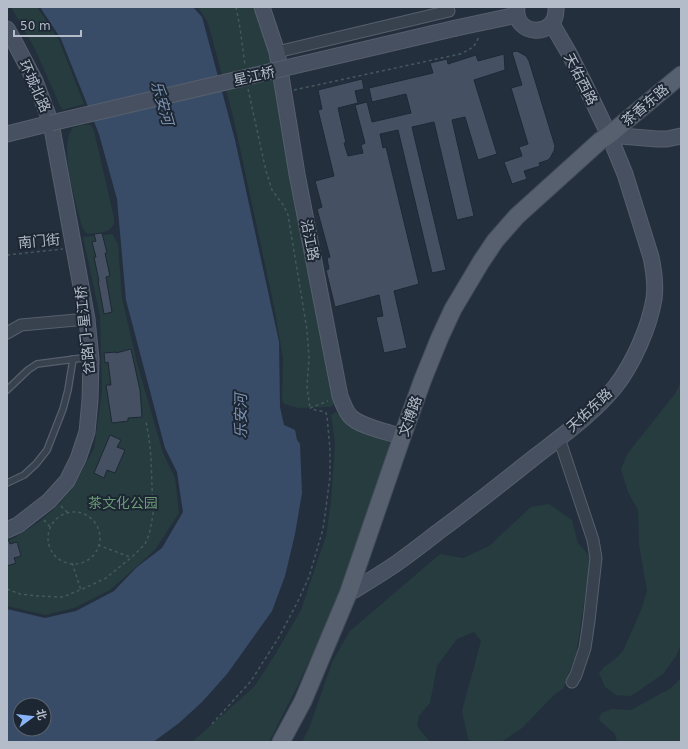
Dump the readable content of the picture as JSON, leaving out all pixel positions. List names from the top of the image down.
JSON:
{
  "streets": {
    "main road": ["茶香东路", "文博路"],
    "street": [
      "星江桥",
      "天佑西路",
      "环城北路",
      "沿江路",
      "岔路门-星江桥",
      "天佑东路"
    ],
    "path": ["南门街"]
  },
  "crossings": [
    ["星江桥", "环城北路"],
    ["星江桥", "岔路门-星江桥"],
    ["天佑西路", "茶香东路"],
    ["天佑西路", "天佑东路"],
    ["天佑西路", "文博路"],
    ["环城北路", "岔路门-星江桥"],
    ["茶香东路", "天佑东路"],
    ["茶香东路", "文博路"],
    ["沿江路", "文博路"],
    ["南门街", "岔路门-星江桥"],
    ["天佑东路", "文博路"]
  ],
  "water": ["乐安河"],
  "parks": ["茶文化公园"],
  "scale_bar": "50 m",
  "north": "right"
}
